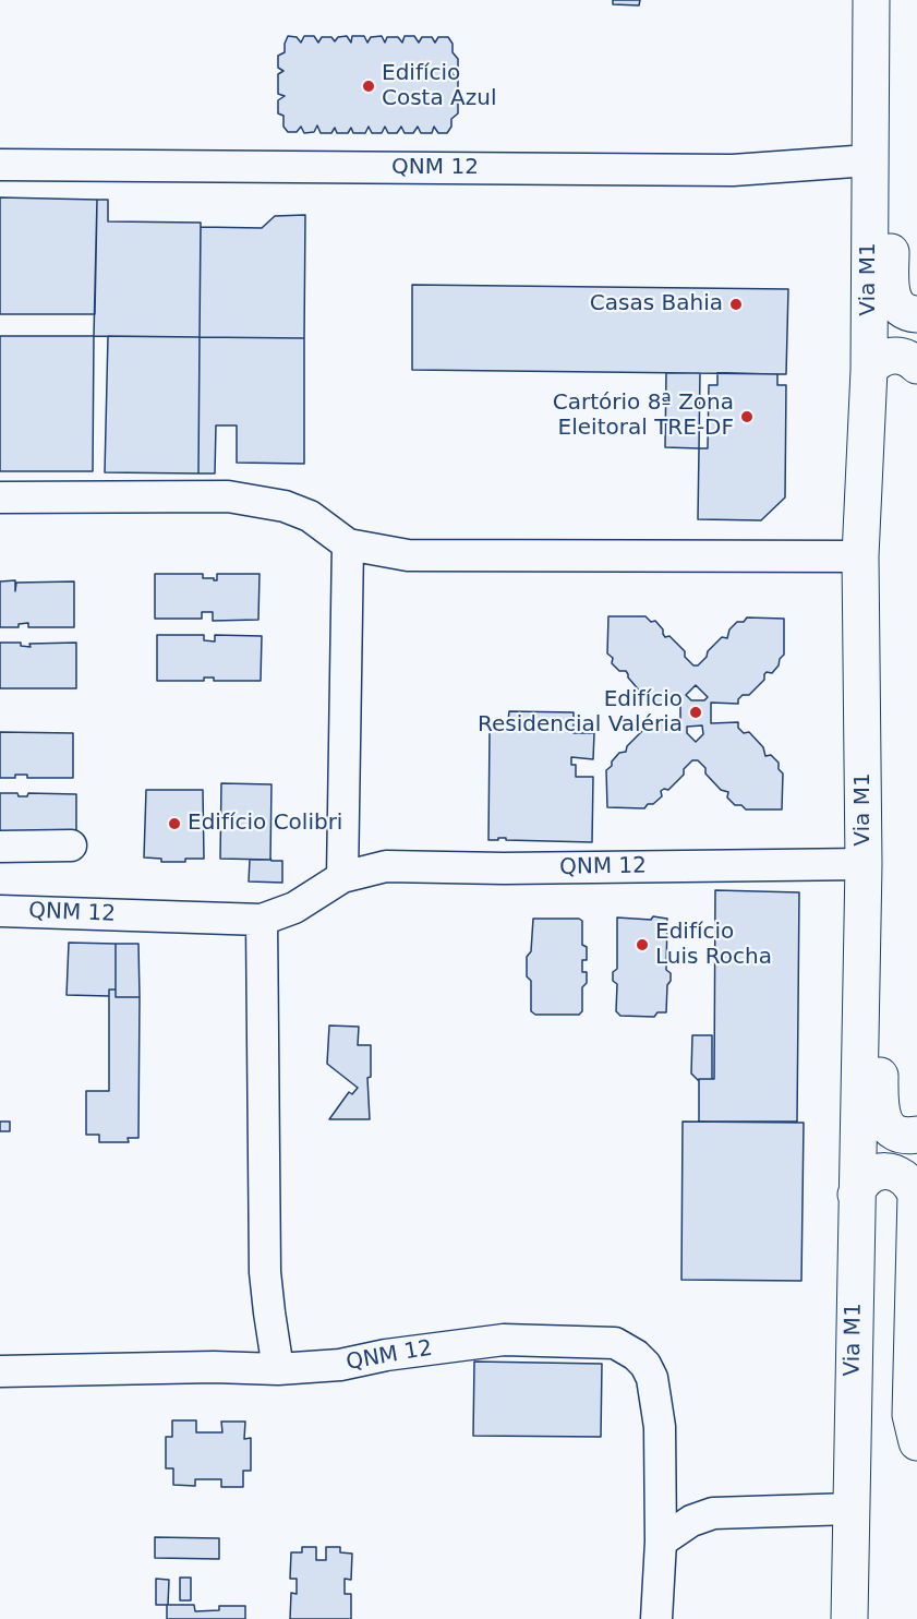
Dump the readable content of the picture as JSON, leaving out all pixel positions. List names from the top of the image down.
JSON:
{
  "streets": {
    "main road": ["Via M1"],
    "street": ["QNM 12"]
  },
  "crossings": [
    ["QNM 12", "Via M1"]
  ],
  "places": [
    "Edifício Costa Azul",
    "Casas Bahia",
    "Cartório 8ª Zona Eleitoral TRE-DF",
    "Edifício Residencial Valéria",
    "Edifício Colibri",
    "Edifício Luis Rocha"
  ]
}
